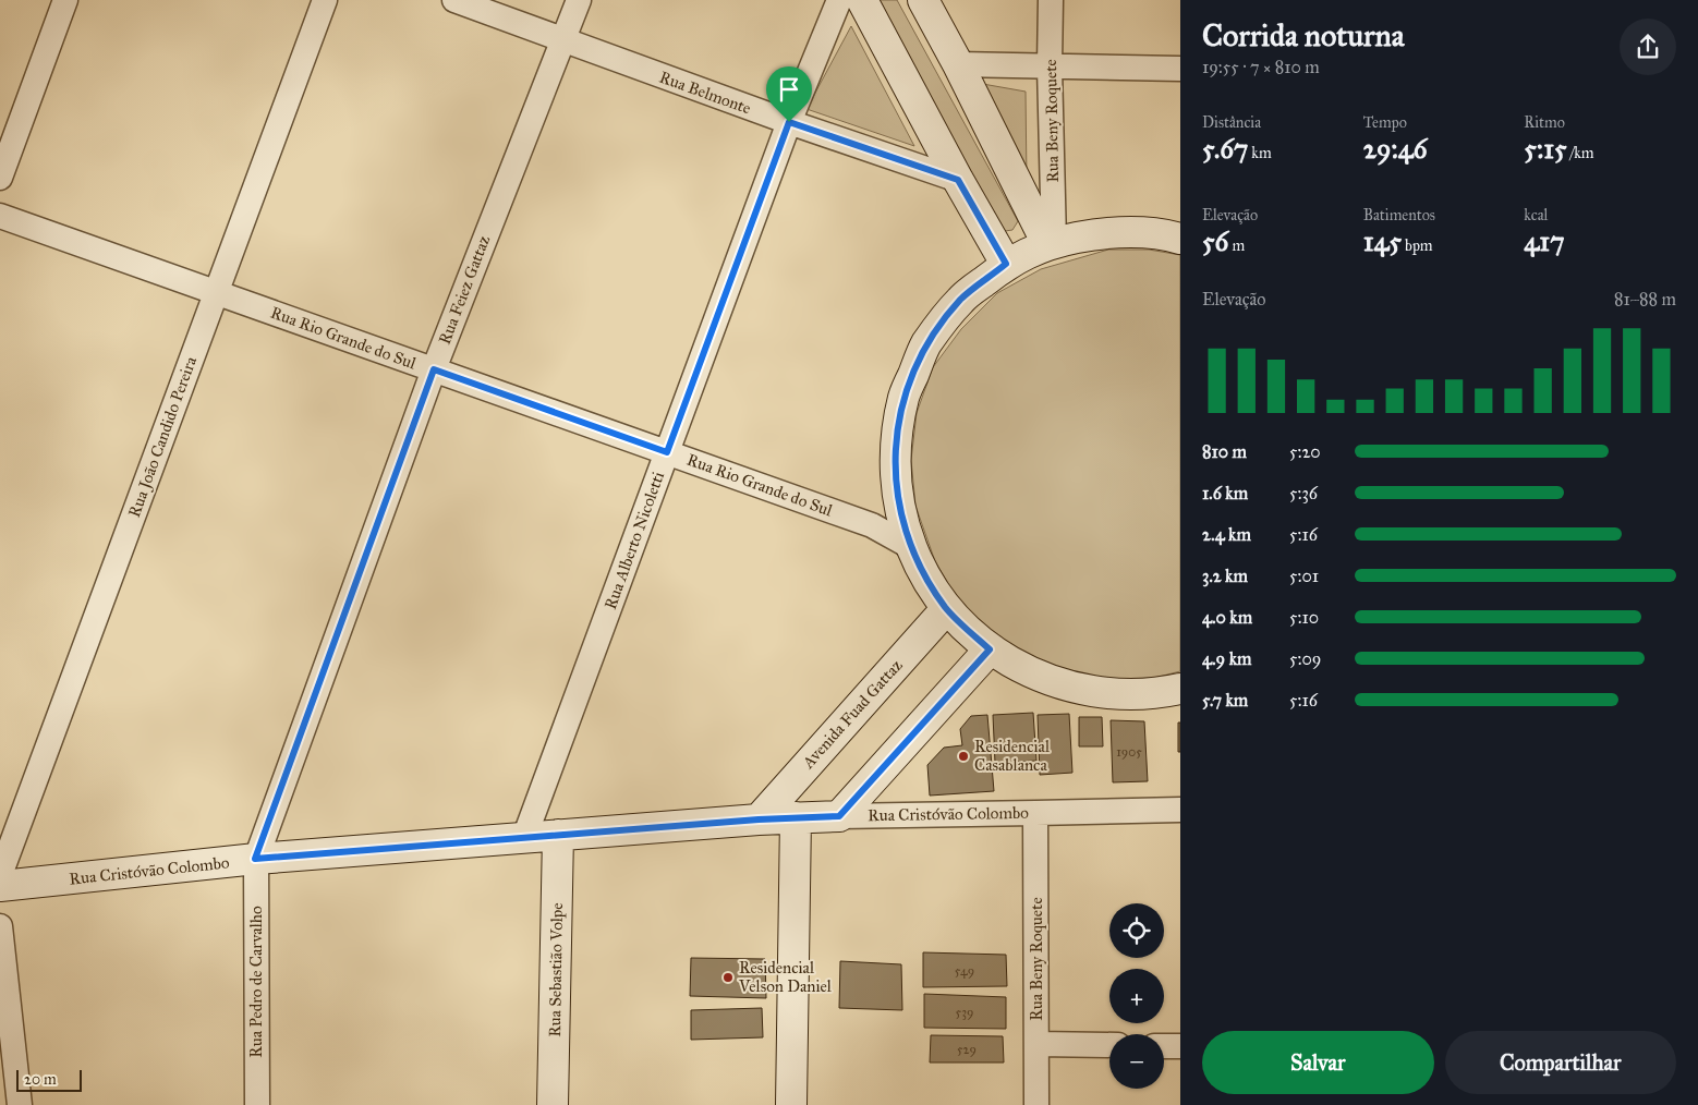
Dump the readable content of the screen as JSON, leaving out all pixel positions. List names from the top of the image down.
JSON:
{
  "streets": {
    "main road": ["Avenida Fuad Gattaz", "Rua Cristóvão Colombo", "Rua Sebastião Volpe"],
    "street": [
      "Rua Belmonte",
      "Rua Beny Roquete",
      "Rua Feiez Gattaz",
      "Rua Rio Grande do Sul",
      "Rua João Candido Pereira",
      "Rua Alberto Nicoletti",
      "Rua Pedro de Carvalho"
    ]
  },
  "crossings": [
    ["Rua Belmonte", "Rua Feiez Gattaz"],
    ["Rua Belmonte", "Rua Alberto Nicoletti"],
    ["Rua Beny Roquete", "Rua Cristóvão Colombo"],
    ["Rua Feiez Gattaz", "Rua Rio Grande do Sul"],
    ["Rua Feiez Gattaz", "Rua Cristóvão Colombo"],
    ["Rua Feiez Gattaz", "Rua Pedro de Carvalho"],
    ["Rua Rio Grande do Sul", "Rua João Candido Pereira"],
    ["Rua Rio Grande do Sul", "Rua Alberto Nicoletti"],
    ["Rua Alberto Nicoletti", "Rua Cristóvão Colombo"],
    ["Avenida Fuad Gattaz", "Rua Cristóvão Colombo"],
    ["Rua Cristóvão Colombo", "Rua Sebastião Volpe"],
    ["Rua Cristóvão Colombo", "Rua Pedro de Carvalho"]
  ],
  "places": ["Residencial Casablanca", "Residencial Velson Daniel"],
  "house_numbers": [
    "1905",
    "549",
    "539",
    "529"
  ],
  "scale_bar": "20 m",
  "page": {
    "heading": ["Corrida noturna", "19:55 · 7 × 810 m"],
    "stats": [
      ["Distância", "5.67 km"],
      ["Tempo", "29:46"],
      ["Ritmo", "5:15 /km"],
      ["Elevação", "56 m"],
      ["Batimentos", "145 bpm"],
      ["kcal", "417"]
    ],
    "chart": ["Elevação", "81–88 m"],
    "list": [
      {
        "name": "810 m",
        "note": "5:20"
      },
      {
        "name": "1.6 km",
        "note": "5:36"
      },
      {
        "name": "2.4 km",
        "note": "5:16"
      },
      {
        "name": "3.2 km",
        "note": "5:01"
      },
      {
        "name": "4.0 km",
        "note": "5:10"
      },
      {
        "name": "4.9 km",
        "note": "5:09"
      },
      {
        "name": "5.7 km",
        "note": "5:16"
      }
    ],
    "map_buttons": ["+", "−"],
    "buttons": ["Salvar", "Compartilhar"],
    "scale": "20 m"
  }
}
